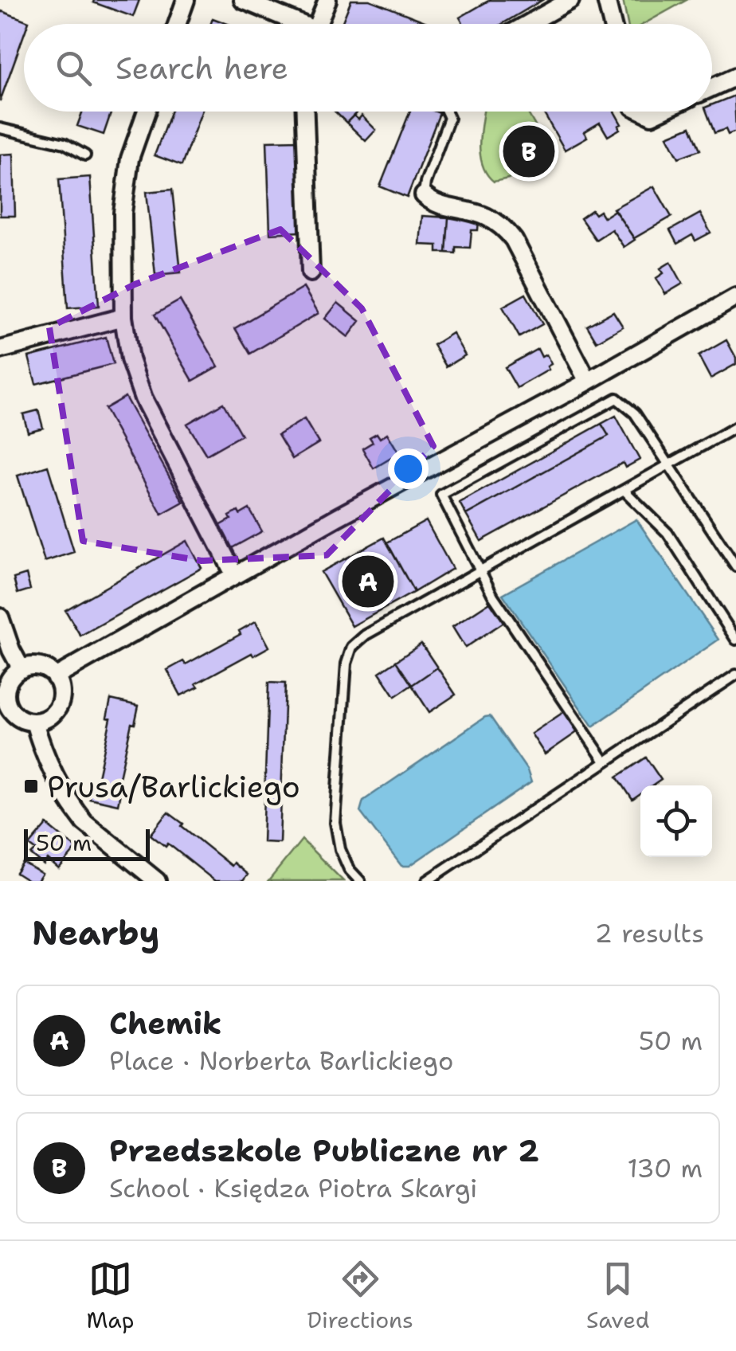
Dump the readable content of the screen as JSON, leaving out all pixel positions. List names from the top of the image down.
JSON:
{
  "places": {
    "transit": ["Prusa/Barlickiego"]
  },
  "scale_bar": "50 m",
  "page": {
    "search": "Search here",
    "pins": ["B", "A"],
    "scale": "50 m",
    "heading": ["Nearby", "2 results"],
    "list": [
      {
        "mark": "A",
        "name": "Chemik",
        "note": "Place · Norberta Barlickiego",
        "value": "50 m"
      },
      {
        "mark": "B",
        "name": "Przedszkole Publiczne nr 2",
        "note": "School · Księdza Piotra Skargi",
        "value": "130 m"
      }
    ],
    "nav": ["Map", "Directions", "Saved"]
  }
}
